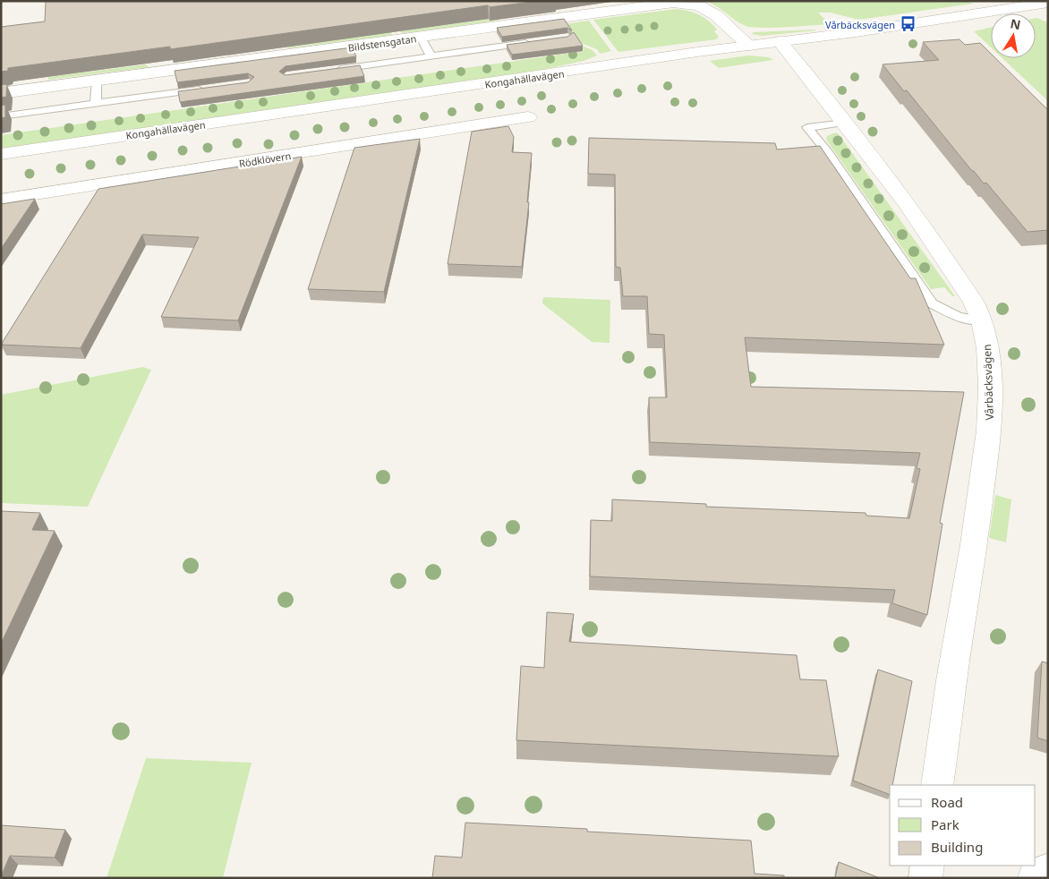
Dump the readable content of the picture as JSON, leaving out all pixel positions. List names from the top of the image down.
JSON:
{
  "streets": {
    "street": [
      "Bildstensgatan",
      "Kongahällavägen",
      "Rödklövern",
      "Vårbäcksvägen"
    ]
  },
  "crossings": [
    ["Bildstensgatan", "Kongahällavägen"],
    ["Kongahällavägen", "Vårbäcksvägen"]
  ],
  "places": {
    "bus stop": ["Vårbäcksvägen"]
  },
  "legend": ["Road", "Park", "Building"],
  "north": "top"
}
